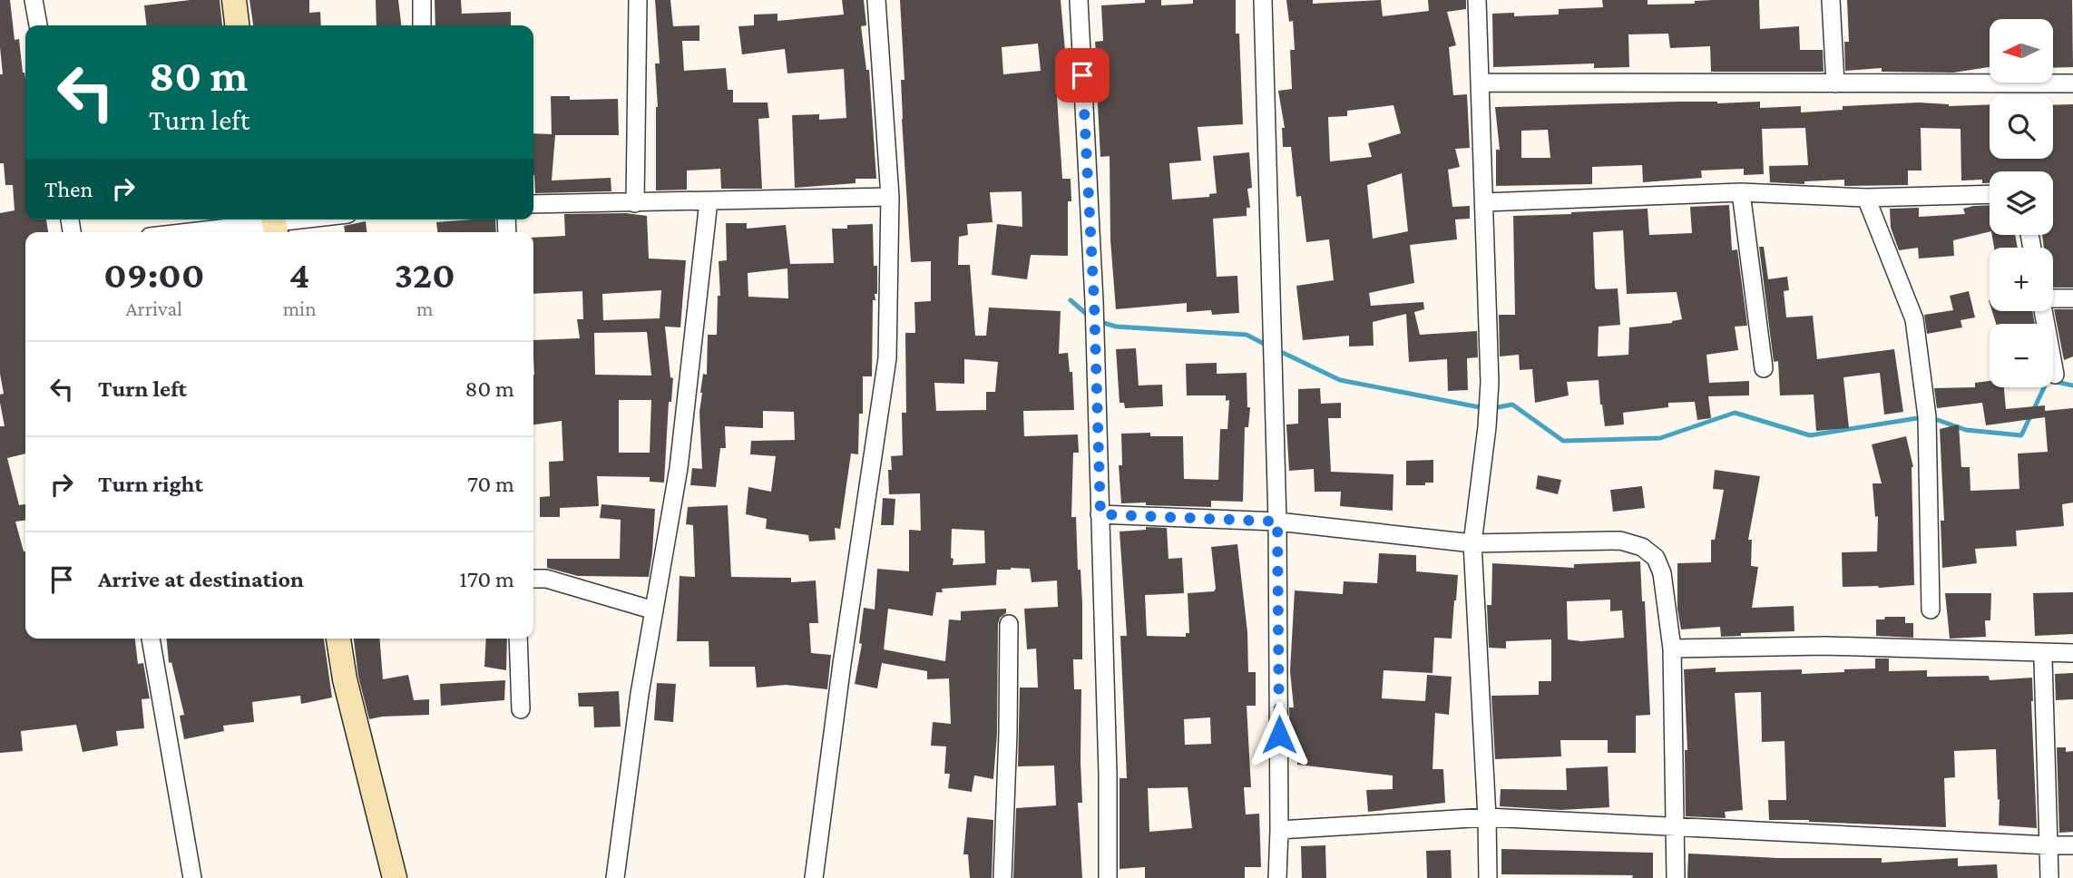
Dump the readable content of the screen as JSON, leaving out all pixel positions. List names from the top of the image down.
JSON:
{
  "north": "left",
  "page": {
    "map_buttons": ["+", "−"],
    "turn": ["80 m", "Turn left"],
    "then": "Then",
    "eta": [
      "09:00",
      "Arrival",
      "4",
      "min",
      "320",
      "m"
    ],
    "list": [
      {
        "name": "Turn left",
        "value": "80 m"
      },
      {
        "name": "Turn right",
        "value": "70 m"
      },
      {
        "name": "Arrive at destination",
        "value": "170 m"
      }
    ]
  }
}
